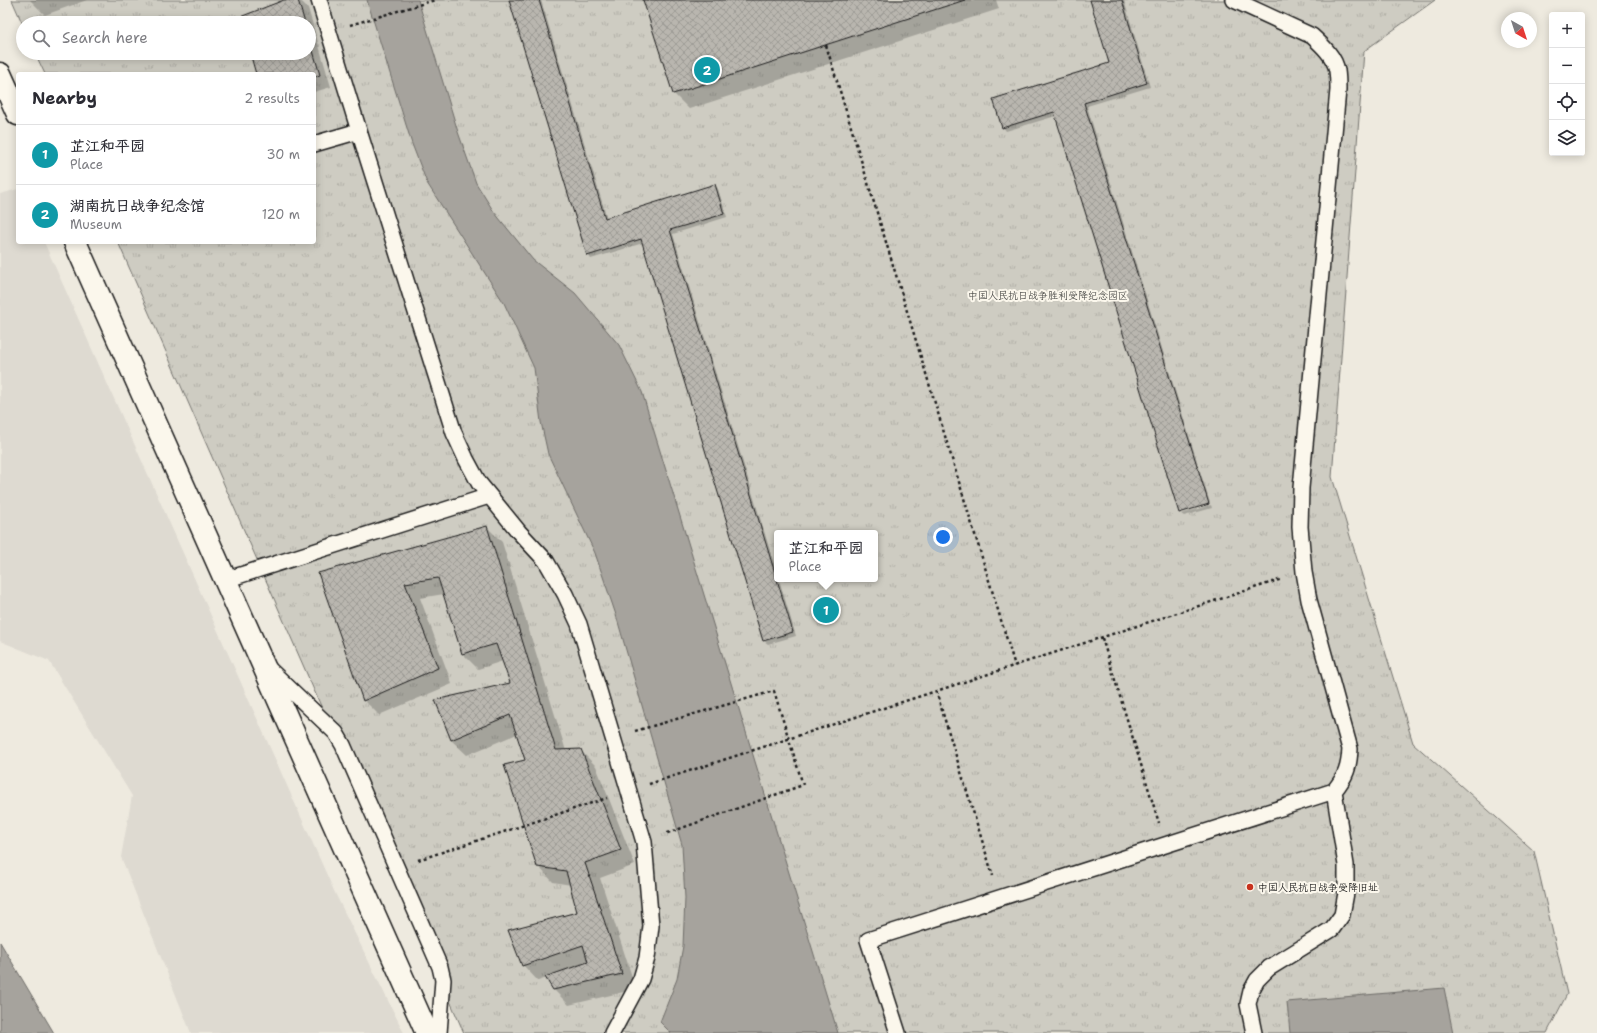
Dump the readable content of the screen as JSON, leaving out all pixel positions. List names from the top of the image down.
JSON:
{
  "parks": ["中国人民抗日战争胜利受降纪念园区"],
  "places": ["中国人民抗日战争受降旧址"],
  "north": "bottom right",
  "page": {
    "map_buttons": ["+", "−"],
    "search": "Search here",
    "pins": ["2", "1"],
    "heading": ["Nearby", "2 results"],
    "list": [
      {
        "mark": "1",
        "name": "芷江和平园",
        "note": "Place",
        "value": "30 m"
      },
      {
        "mark": "2",
        "name": "湖南抗日战争纪念馆",
        "note": "Museum",
        "value": "120 m"
      }
    ],
    "popup": ["芷江和平园", "Place"]
  }
}
